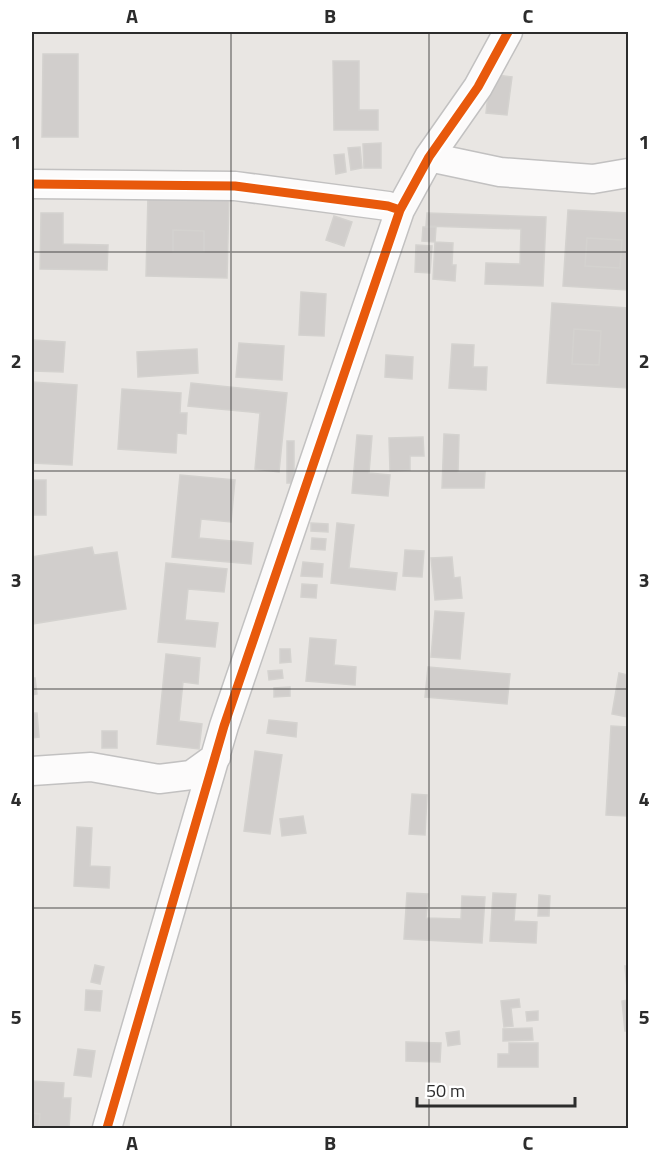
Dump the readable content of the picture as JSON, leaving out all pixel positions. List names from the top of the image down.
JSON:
{
  "scale_bar": "50 m",
  "grid": {
    "columns": ["A", "B", "C"],
    "rows": [
      "1",
      "2",
      "3",
      "4",
      "5"
    ]
  }
}
